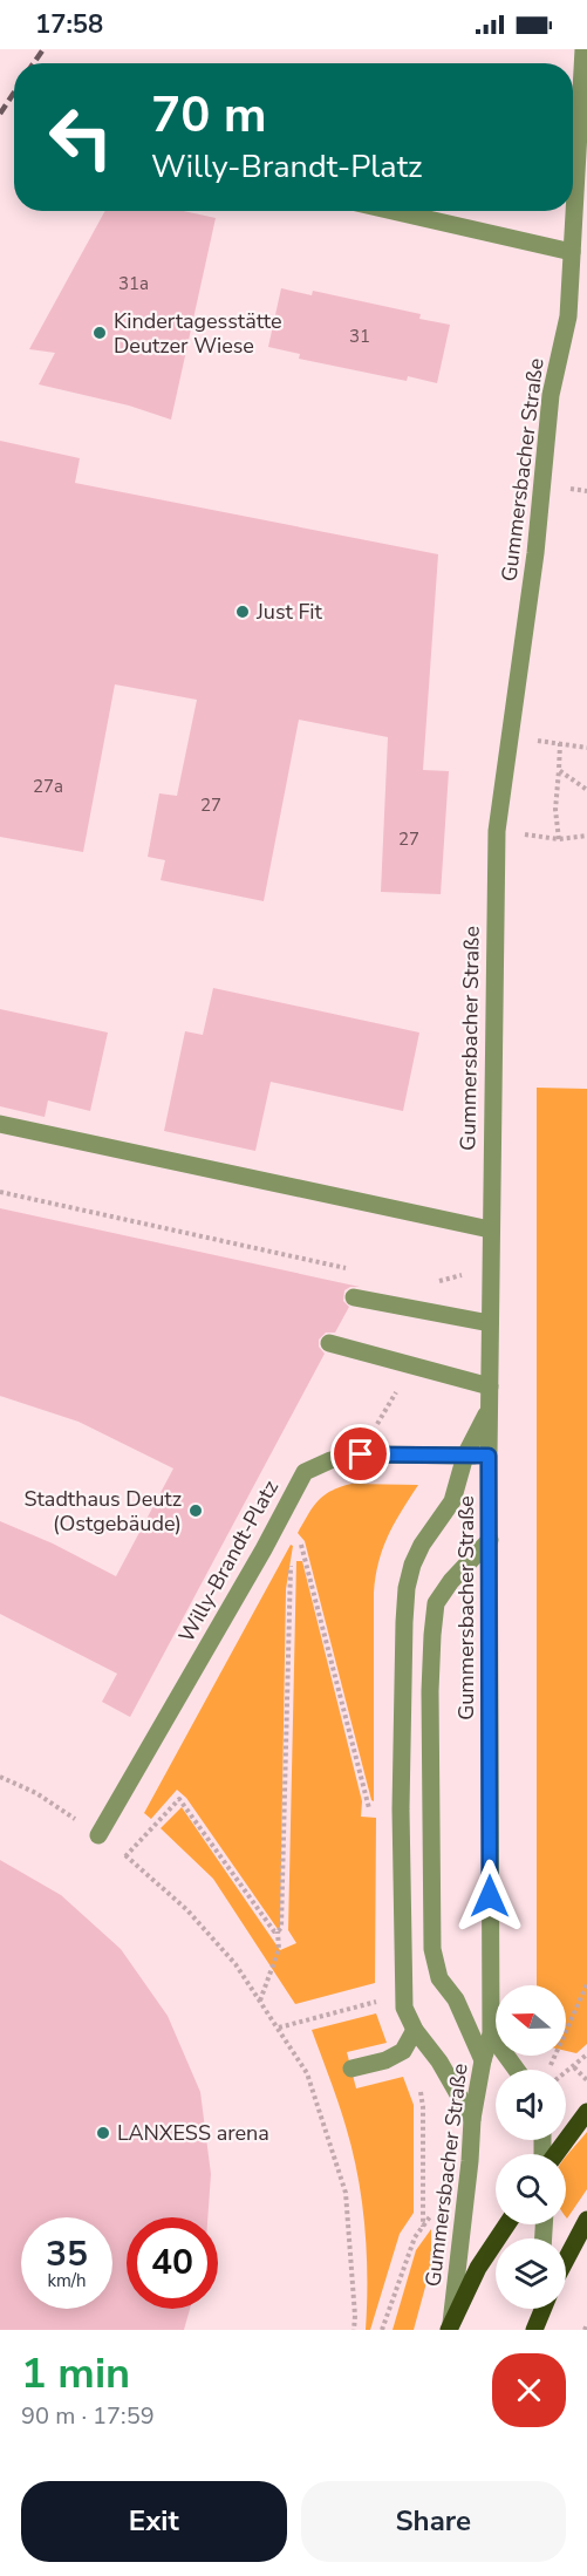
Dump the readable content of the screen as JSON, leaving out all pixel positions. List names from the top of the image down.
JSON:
{
  "streets": {
    "street": ["Gummersbacher Straße", "Willy-Brandt-Platz"]
  },
  "crossings": [
    ["Gummersbacher Straße", "Willy-Brandt-Platz"]
  ],
  "places": [
    "Kindertagesstätte Deutzer Wiese",
    "Just Fit",
    "Stadthaus Deutz (Ostgebäude)",
    "LANXESS arena"
  ],
  "house_numbers": [
    "31a",
    "31",
    "27a",
    "27",
    "27"
  ],
  "north": "left",
  "page": {
    "status": "17:58",
    "turn": ["70 m", "Willy-Brandt-Platz"],
    "speed": "35 km/h",
    "limit": "40",
    "heading": ["1 min", "90 m · 17:59"],
    "buttons": ["Exit", "Share"]
  }
}
